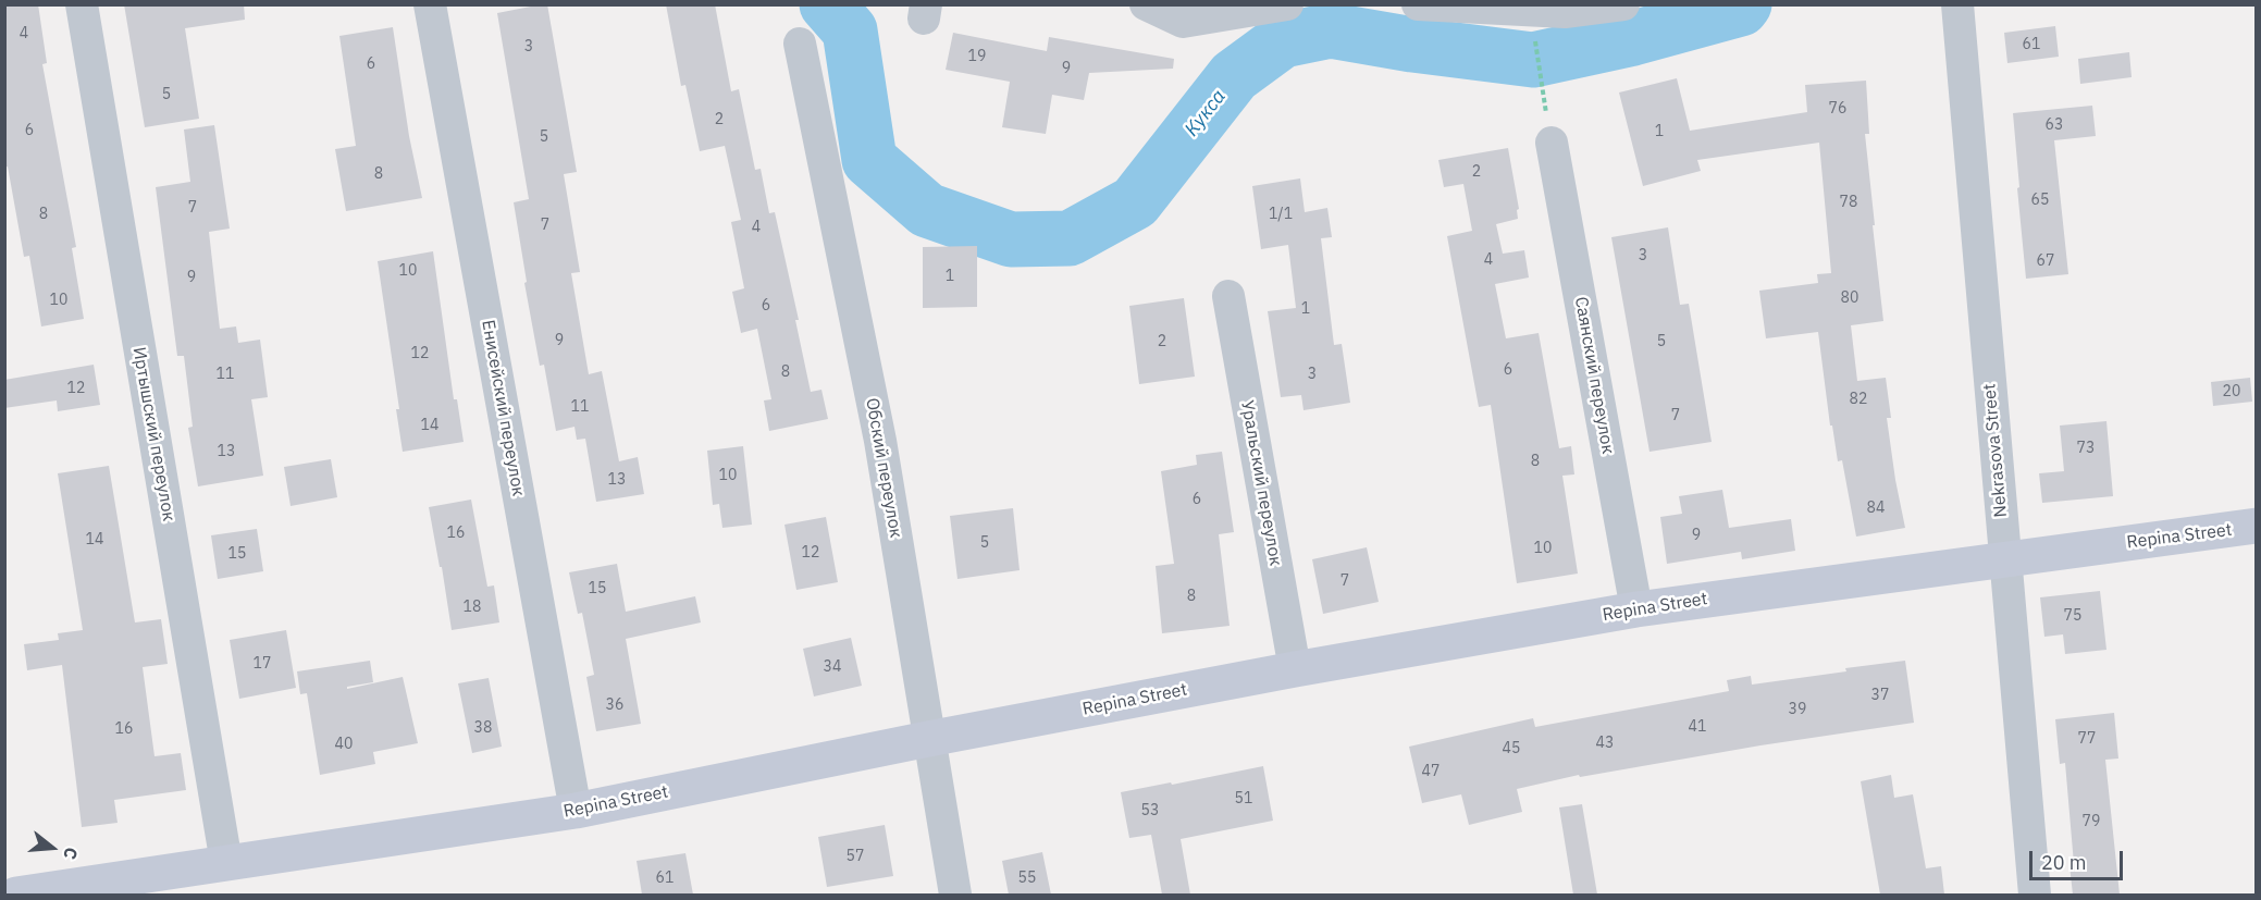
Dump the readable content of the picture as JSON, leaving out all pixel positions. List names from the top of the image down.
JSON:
{
  "streets": {
    "street": [
      "Саянский переулок",
      "Енисейский переулок",
      "Иртышский переулок",
      "Nekrasova Street",
      "Обский переулок",
      "Уральский переулок",
      "Repina Street"
    ]
  },
  "crossings": [
    ["Саянский переулок", "Repina Street"],
    ["Енисейский переулок", "Repina Street"],
    ["Иртышский переулок", "Repina Street"],
    ["Nekrasova Street", "Repina Street"],
    ["Обский переулок", "Repina Street"],
    ["Уральский переулок", "Repina Street"]
  ],
  "water": ["Кукса"],
  "house_numbers": [
    "4",
    "61",
    "3",
    "19",
    "6",
    "9",
    "5",
    "76",
    "2",
    "63",
    "6",
    "1",
    "5",
    "2",
    "8",
    "65",
    "78",
    "7",
    "8",
    "1/1",
    "7",
    "4",
    "3",
    "4",
    "67",
    "10",
    "1",
    "9",
    "80",
    "10",
    "6",
    "1",
    "9",
    "2",
    "5",
    "12",
    "6",
    "8",
    "11",
    "3",
    "12",
    "20",
    "82",
    "11",
    "7",
    "14",
    "73",
    "13",
    "8",
    "10",
    "13",
    "6",
    "84",
    "16",
    "9",
    "14",
    "5",
    "10",
    "12",
    "15",
    "7",
    "15",
    "8",
    "18",
    "75",
    "17",
    "34",
    "37",
    "36",
    "39",
    "41",
    "38",
    "16",
    "77",
    "43",
    "40",
    "45",
    "47",
    "51",
    "53",
    "79",
    "57",
    "61",
    "55"
  ],
  "scale_bar": "20 m",
  "north": "right"
}
